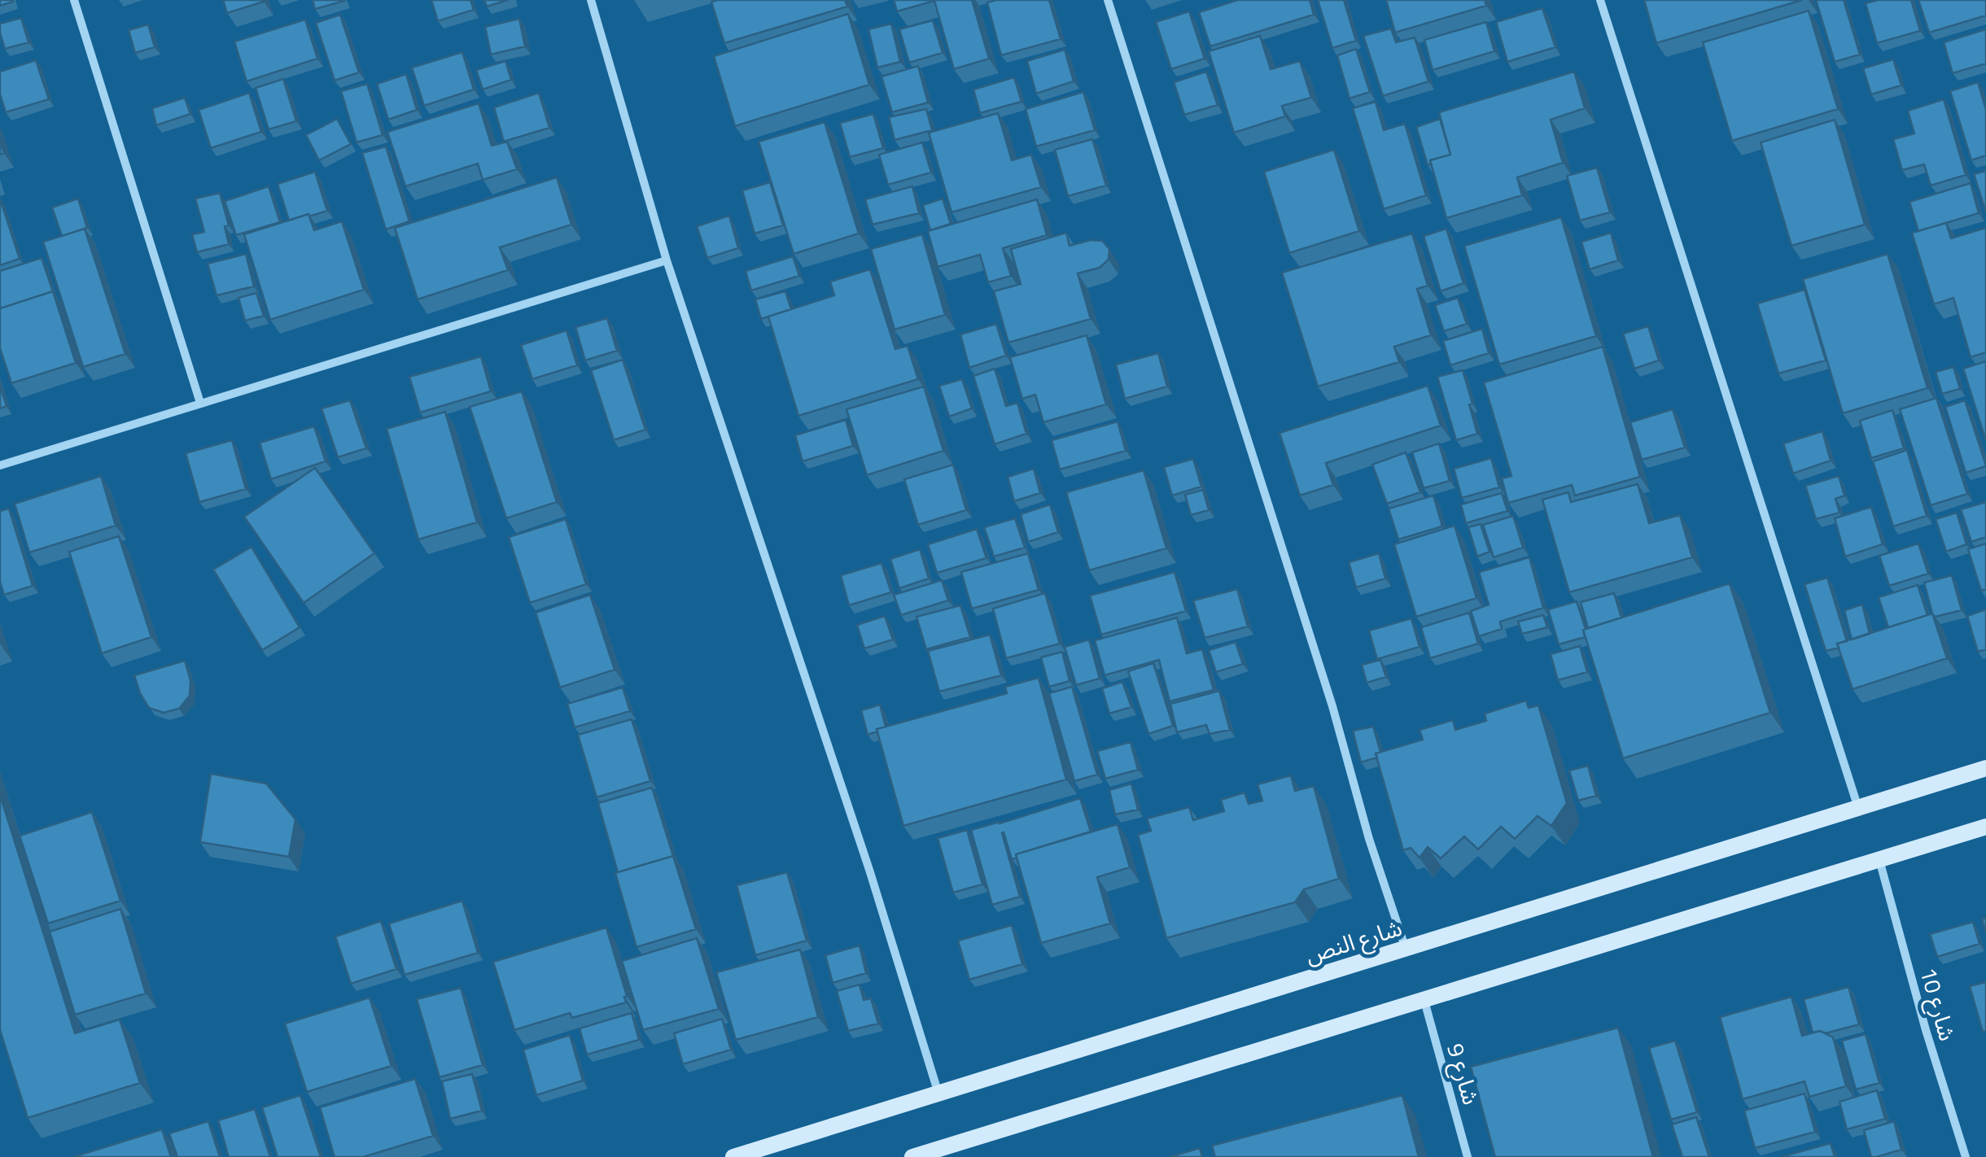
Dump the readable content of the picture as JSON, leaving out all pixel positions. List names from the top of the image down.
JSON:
{
  "streets": {
    "main road": ["شارع النص"],
    "street": ["شارع 10", "شارع 9"]
  }
}
